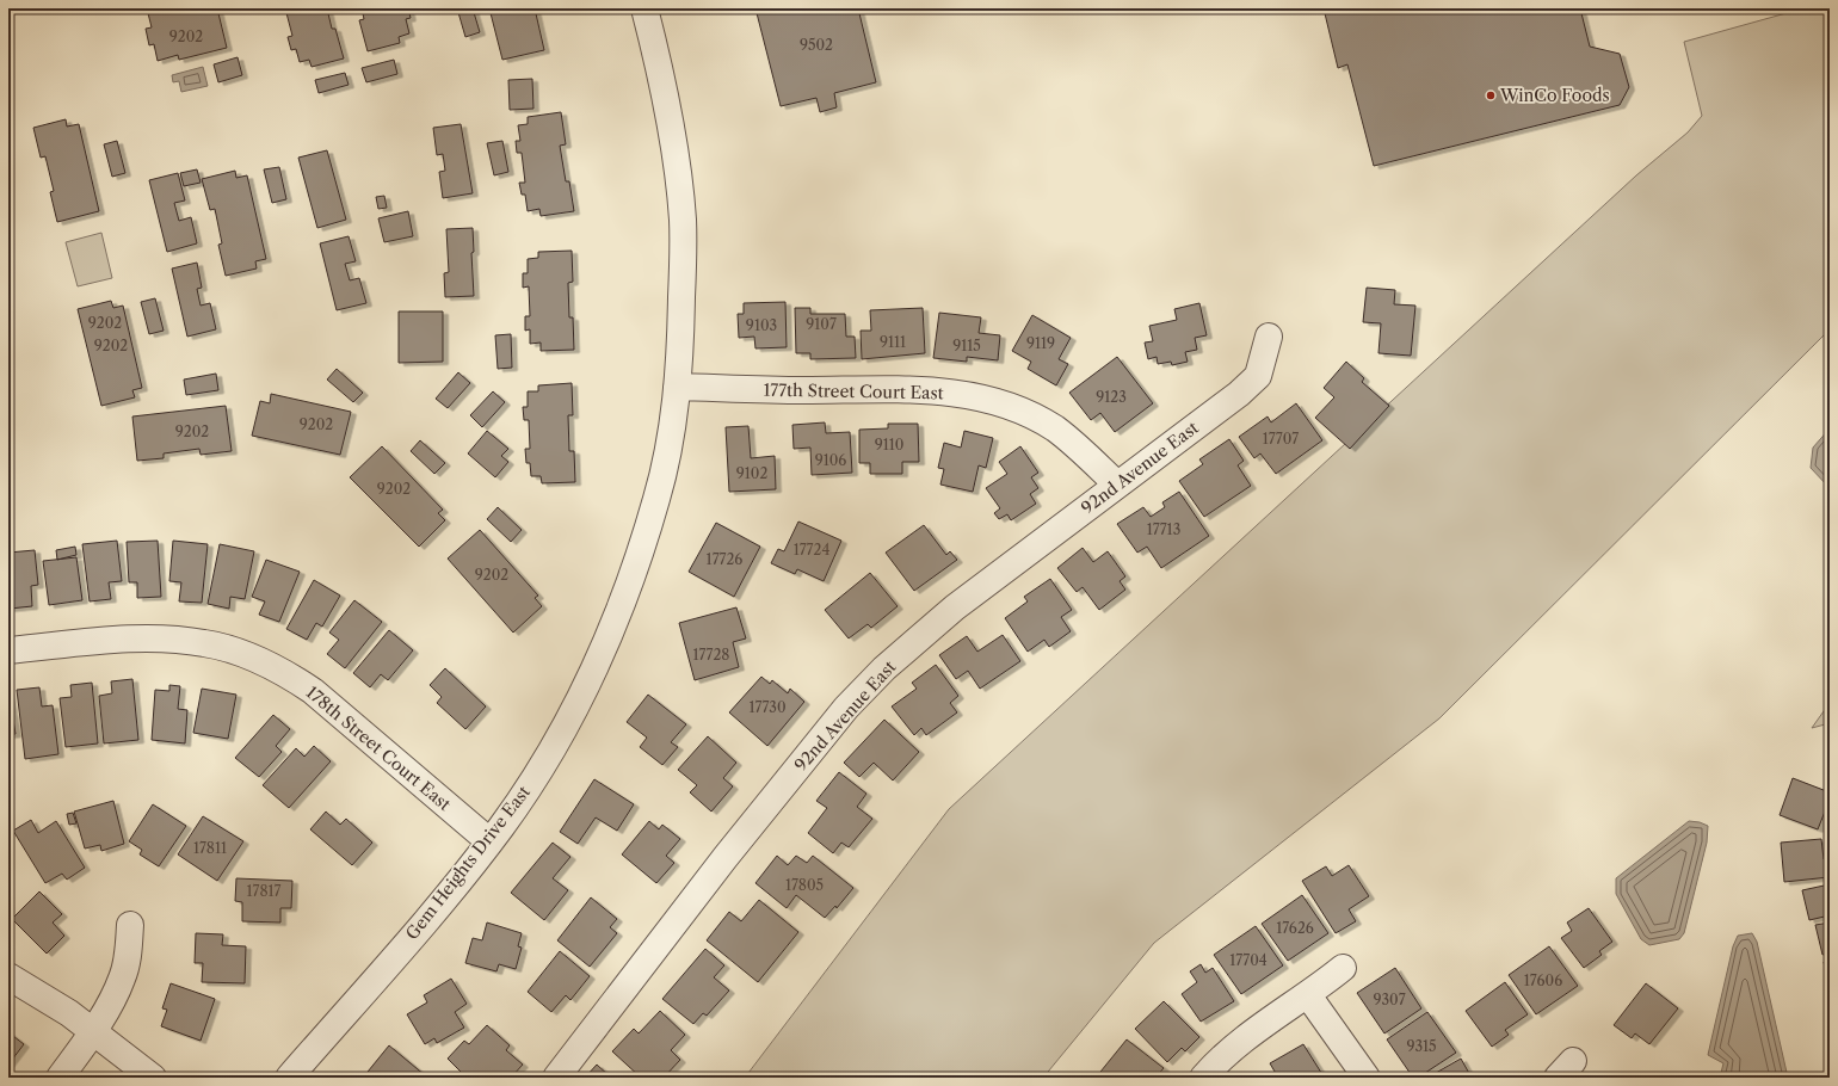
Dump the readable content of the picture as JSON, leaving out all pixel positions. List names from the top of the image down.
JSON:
{
  "streets": {
    "street": [
      "177th Street Court East",
      "92nd Avenue East",
      "178th Street Court East",
      "Gem Heights Drive East"
    ]
  },
  "crossings": [
    ["177th Street Court East", "92nd Avenue East"],
    ["177th Street Court East", "Gem Heights Drive East"],
    ["178th Street Court East", "Gem Heights Drive East"]
  ],
  "places": ["WinCo Foods"],
  "house_numbers": [
    "9202",
    "9502",
    "9202",
    "9107",
    "9103",
    "9111",
    "9119",
    "9202",
    "9115",
    "9123",
    "9202",
    "9202",
    "17707",
    "9110",
    "9106",
    "9102",
    "9202",
    "17713",
    "17724",
    "17726",
    "9202",
    "17728",
    "17730",
    "17811",
    "17805",
    "17817",
    "17626",
    "17704",
    "17606",
    "9307",
    "9315"
  ]
}
